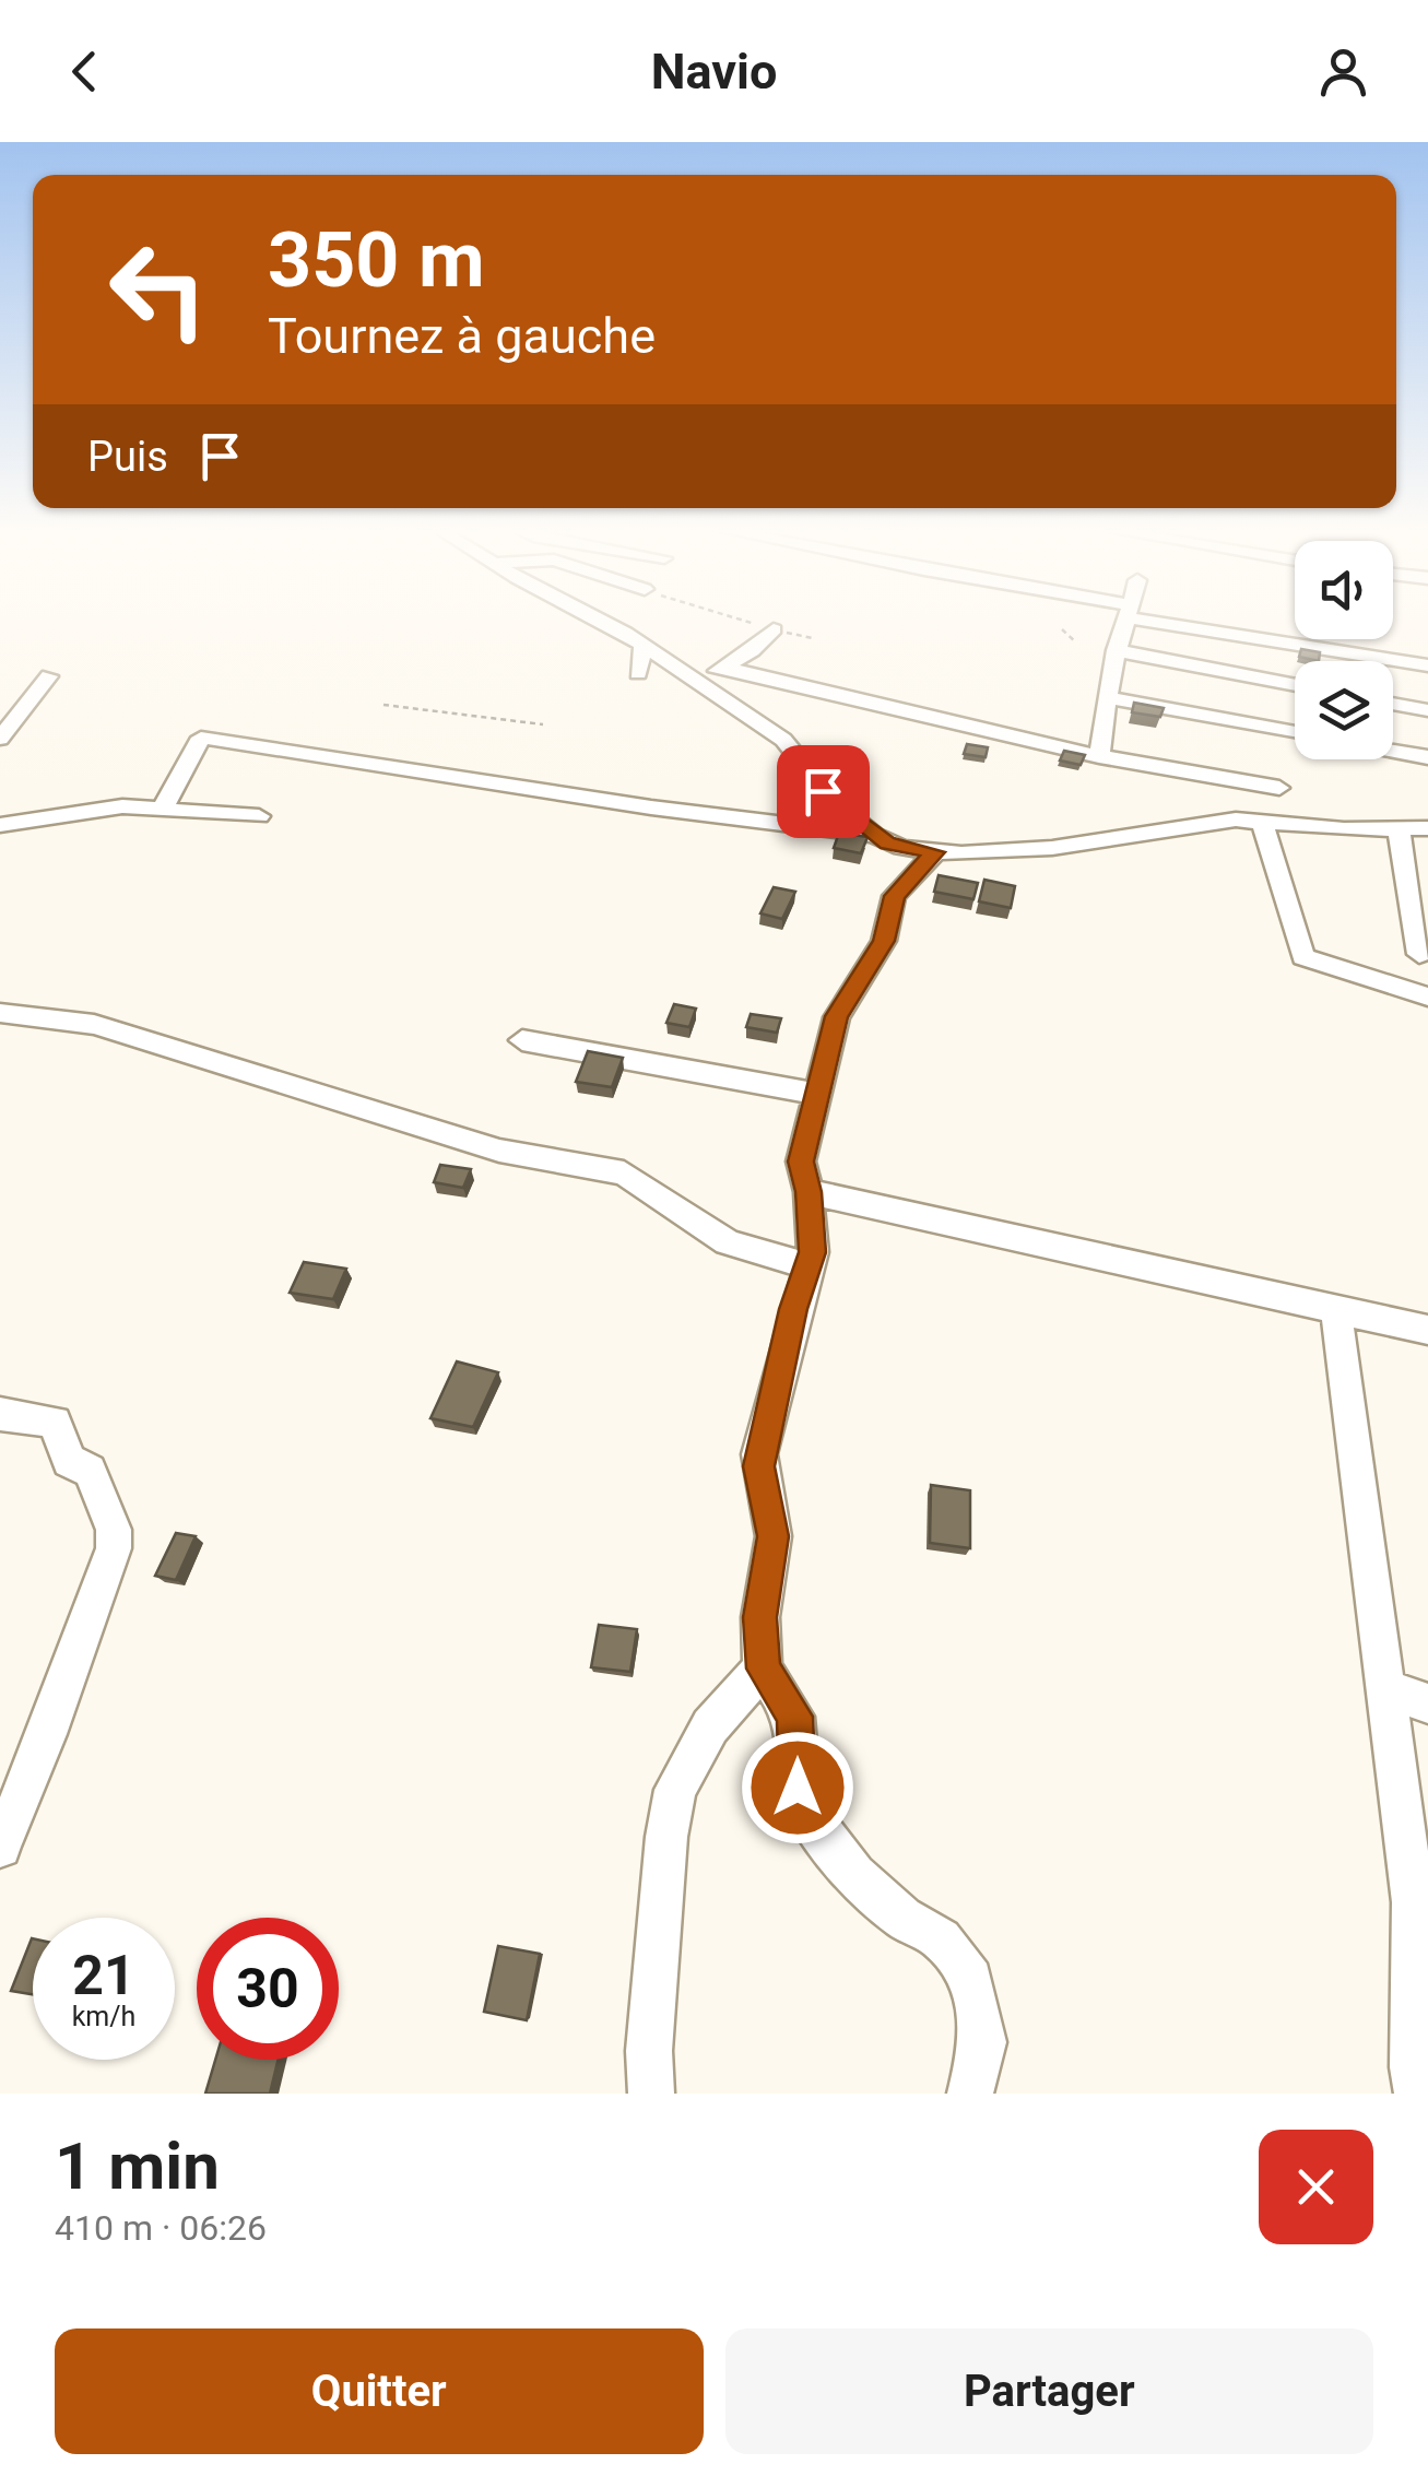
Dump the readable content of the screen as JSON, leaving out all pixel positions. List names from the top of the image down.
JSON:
{
  "page": {
    "header": "Navio",
    "turn": ["350 m", "Tournez à gauche"],
    "then": "Puis",
    "speed": "21 km/h",
    "limit": "30",
    "heading": ["1 min", "410 m · 06:26"],
    "buttons": ["Quitter", "Partager"]
  }
}
